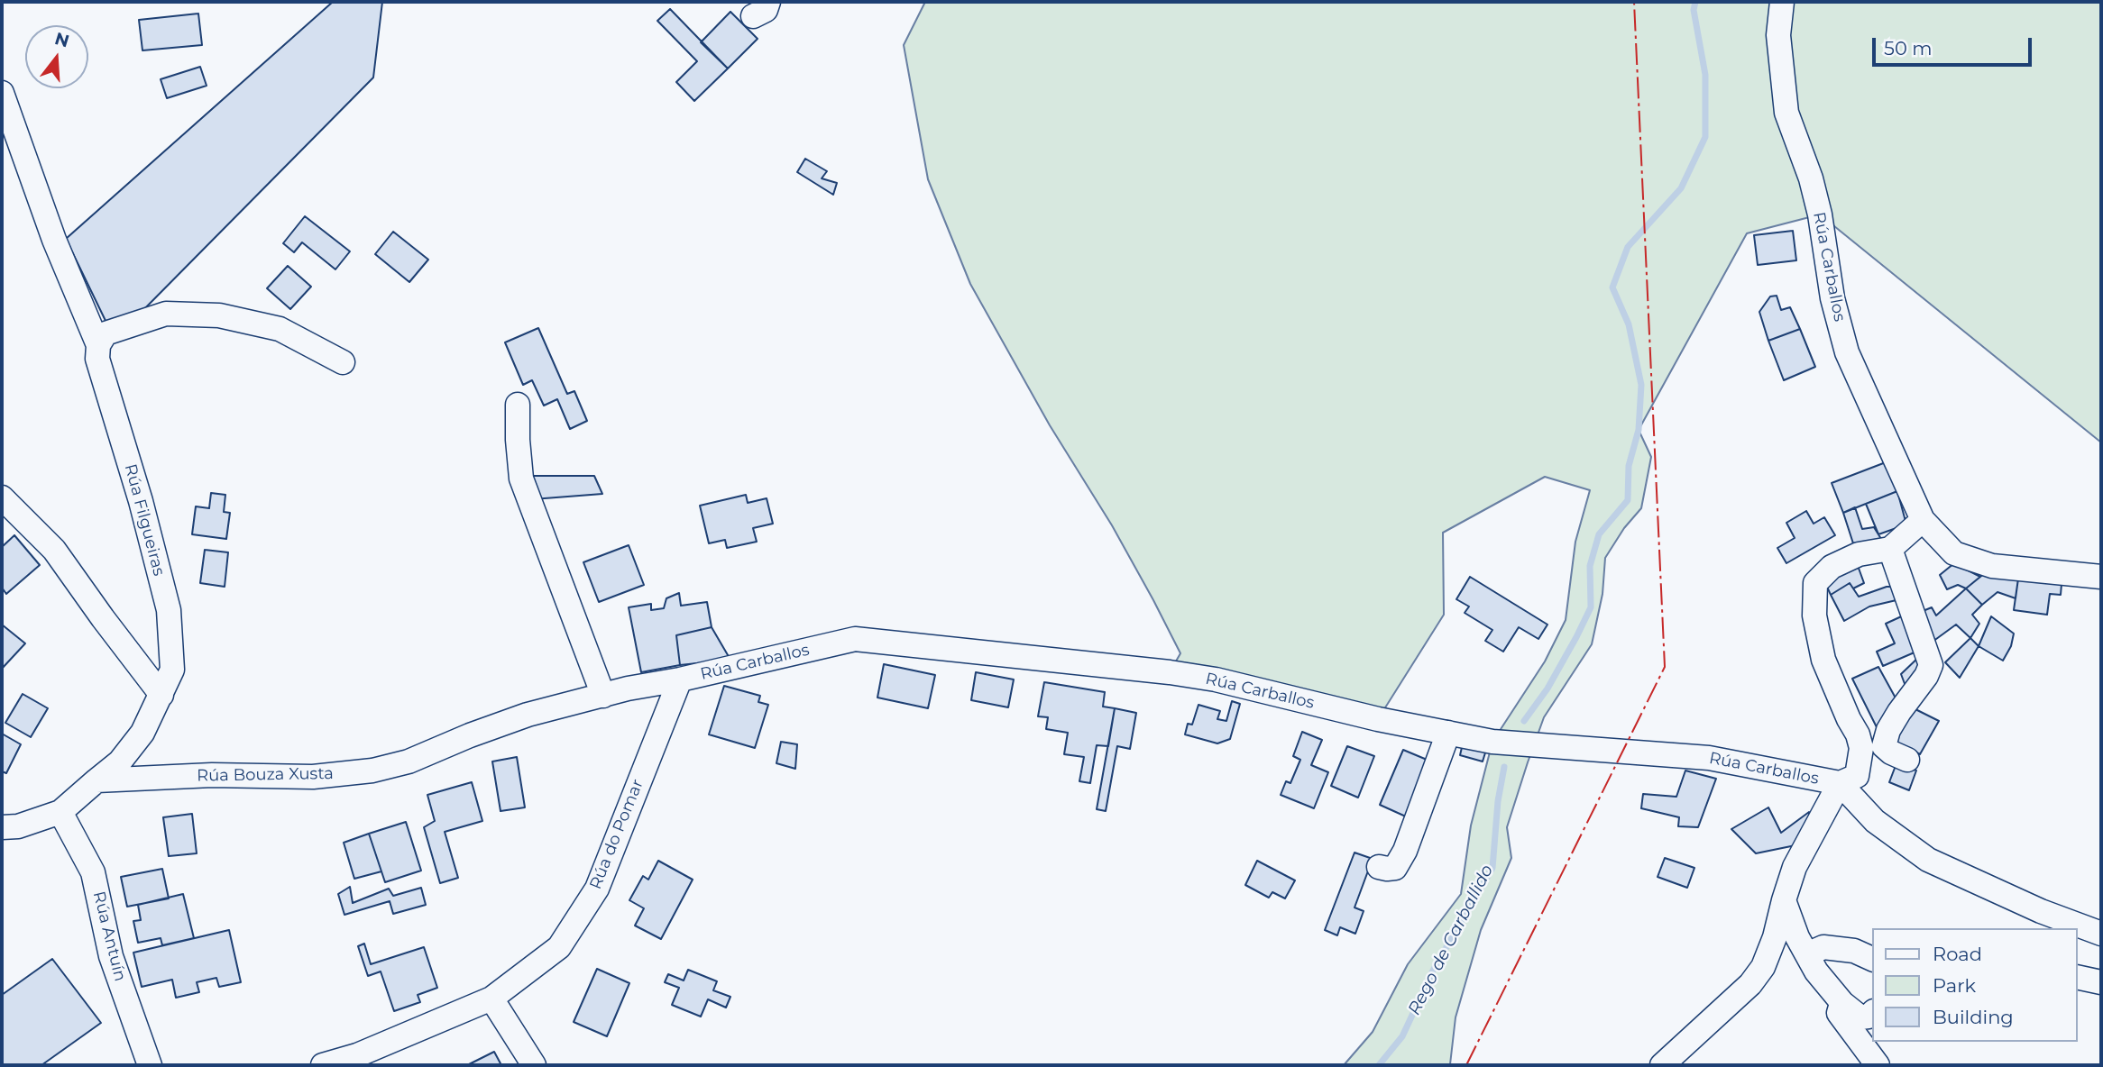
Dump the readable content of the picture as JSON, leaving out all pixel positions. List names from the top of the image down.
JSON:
{
  "streets": {
    "street": [
      "Rúa Carballos",
      "Rúa Filgueiras",
      "Rúa Bouza Xusta",
      "Rúa do Pomar",
      "Rúa Antuín"
    ]
  },
  "crossings": [
    ["Rúa Carballos", "Rúa Bouza Xusta"],
    ["Rúa Carballos", "Rúa do Pomar"],
    ["Rúa Filgueiras", "Rúa Bouza Xusta"],
    ["Rúa Bouza Xusta", "Rúa do Pomar"]
  ],
  "water": ["Rego de Carballido"],
  "legend": ["Road", "Park", "Building"],
  "scale_bar": "50 m",
  "north": "top"
}
